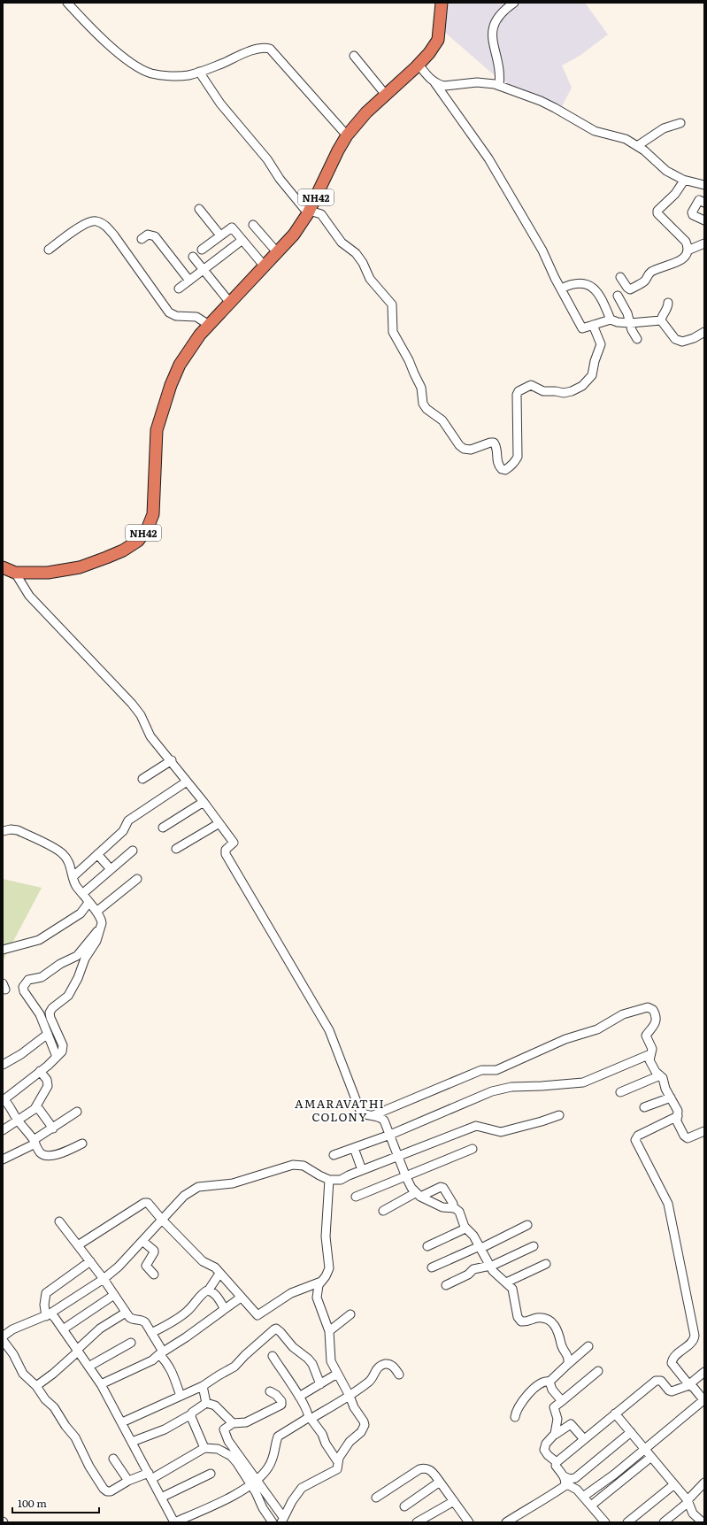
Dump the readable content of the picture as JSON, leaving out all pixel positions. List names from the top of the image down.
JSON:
{
  "streets": {
    "highway": ["NH42"]
  },
  "districts": ["AMARAVATHI COLONY"],
  "scale_bar": "100 m"
}
